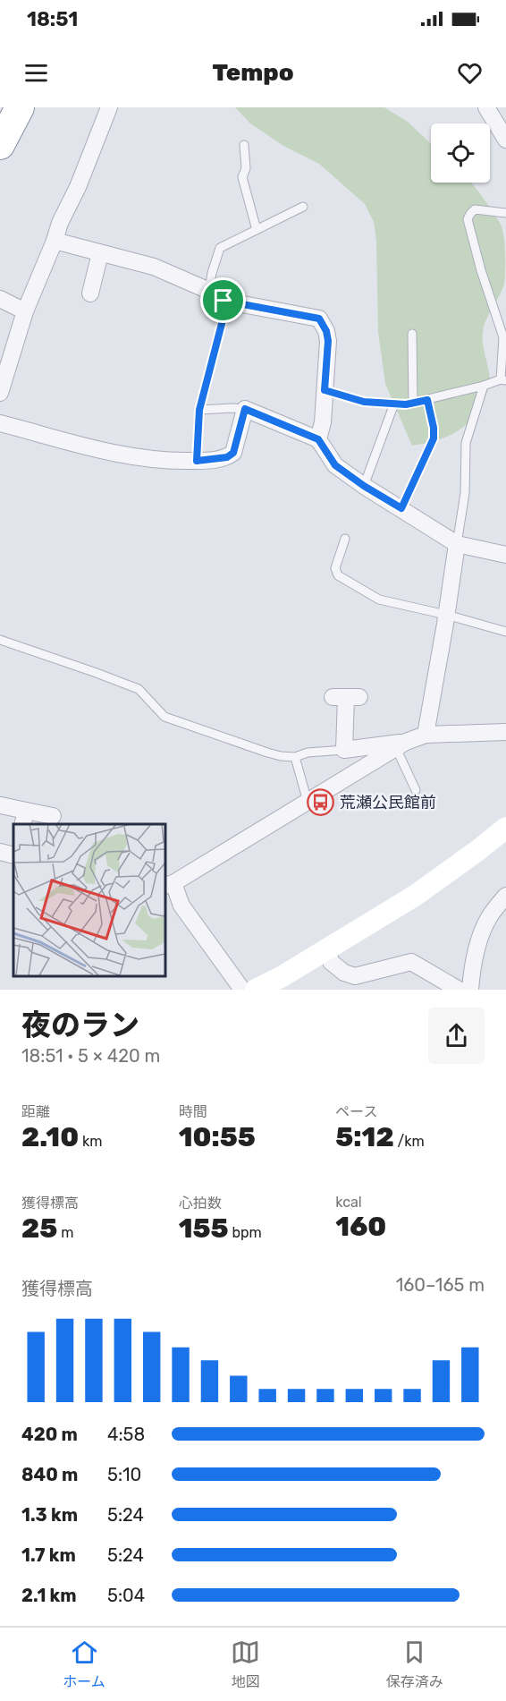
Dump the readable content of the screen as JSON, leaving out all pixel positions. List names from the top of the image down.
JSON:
{
  "places": {
    "bus stop": ["荒瀬公民館前"]
  },
  "page": {
    "status": "18:51",
    "header": "Tempo",
    "heading": ["夜のラン", "18:51 · 5 × 420 m"],
    "stats": [
      ["距離", "2.10 km"],
      ["時間", "10:55"],
      ["ペース", "5:12 /km"],
      ["獲得標高", "25 m"],
      ["心拍数", "155 bpm"],
      ["kcal", "160"]
    ],
    "chart": ["獲得標高", "160–165 m"],
    "list": [
      {
        "name": "420 m",
        "note": "4:58"
      },
      {
        "name": "840 m",
        "note": "5:10"
      },
      {
        "name": "1.3 km",
        "note": "5:24"
      },
      {
        "name": "1.7 km",
        "note": "5:24"
      },
      {
        "name": "2.1 km",
        "note": "5:04"
      }
    ],
    "tabs": ["ホーム", "地図", "保存済み"]
  }
}
